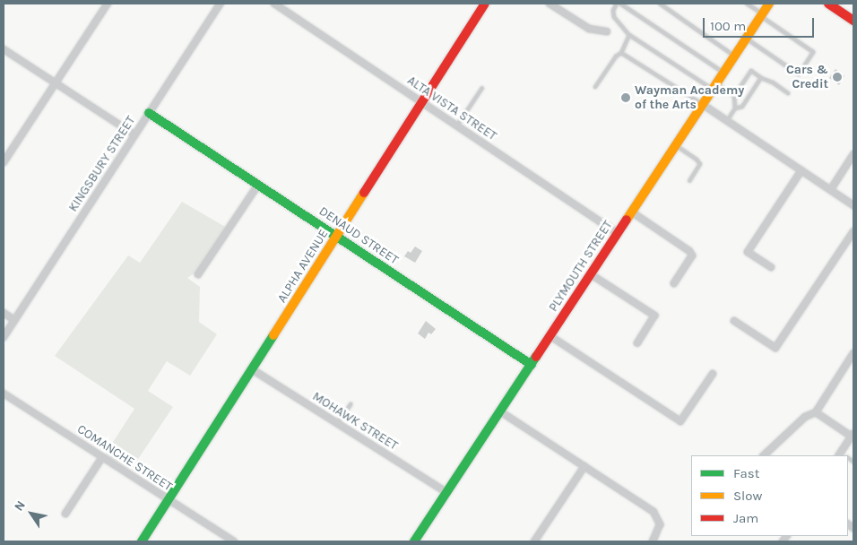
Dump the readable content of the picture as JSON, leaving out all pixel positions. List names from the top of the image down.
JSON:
{
  "streets": {
    "street": [
      "ALTA VISTA STREET",
      "KINGSBURY STREET",
      "DENAUD STREET",
      "ALPHA AVENUE",
      "PLYMOUTH STREET",
      "MOHAWK STREET",
      "COMANCHE STREET"
    ]
  },
  "crossings": [
    ["ALTA VISTA STREET", "ALPHA AVENUE"],
    ["ALTA VISTA STREET", "PLYMOUTH STREET"],
    ["KINGSBURY STREET", "DENAUD STREET"],
    ["DENAUD STREET", "ALPHA AVENUE"],
    ["DENAUD STREET", "PLYMOUTH STREET"],
    ["ALPHA AVENUE", "MOHAWK STREET"],
    ["ALPHA AVENUE", "COMANCHE STREET"],
    ["PLYMOUTH STREET", "MOHAWK STREET"]
  ],
  "places": ["Cars & Credit", "Wayman Academy of the Arts"],
  "legend": ["Fast", "Slow", "Jam"],
  "scale_bar": "100 m",
  "north": "top left"
}
